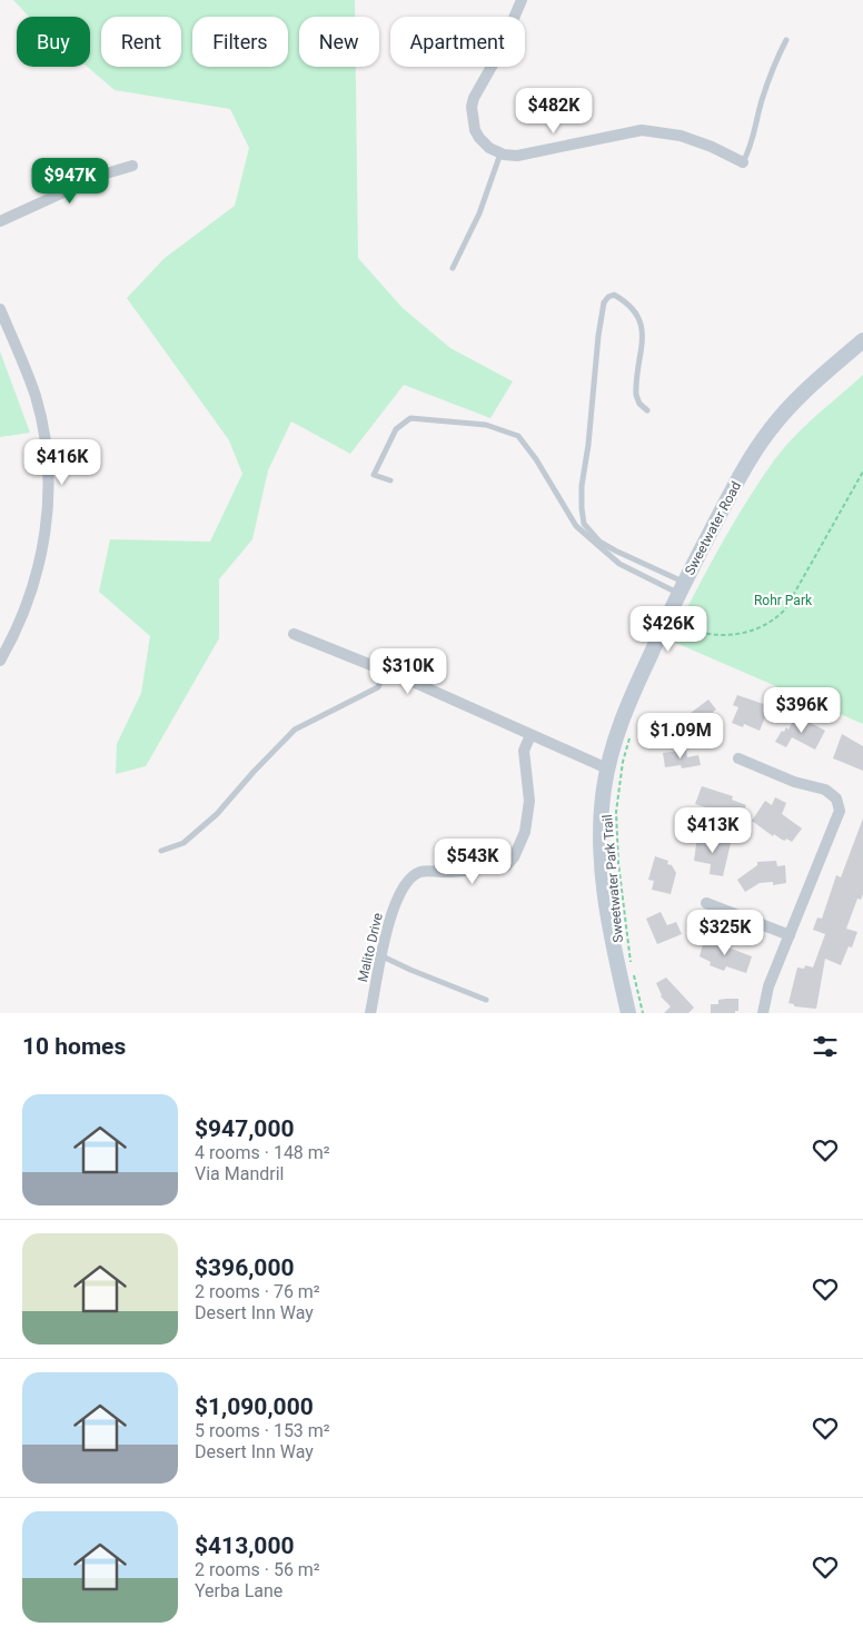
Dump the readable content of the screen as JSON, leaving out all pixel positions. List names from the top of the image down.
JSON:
{
  "streets": {
    "main road": ["Sweetwater Road"],
    "street": ["Malito Drive"],
    "path": ["Sweetwater Park Trail"]
  },
  "parks": ["Rohr Park"],
  "page": {
    "chip": [
      "Buy",
      "Rent",
      "Filters",
      "New",
      "Apartment"
    ],
    "price": [
      "$482K",
      "$947K",
      "$416K",
      "$426K",
      "$310K",
      "$396K",
      "$1.09M",
      "$413K",
      "$543K",
      "$325K"
    ],
    "heading": "10 homes",
    "list": [
      {
        "name": "$947,000",
        "note": "4 rooms · 148 m² · Via Mandril"
      },
      {
        "name": "$396,000",
        "note": "2 rooms · 76 m² · Desert Inn Way"
      },
      {
        "name": "$1,090,000",
        "note": "5 rooms · 153 m² · Desert Inn Way"
      },
      {
        "name": "$413,000",
        "note": "2 rooms · 56 m² · Yerba Lane"
      }
    ]
  }
}
